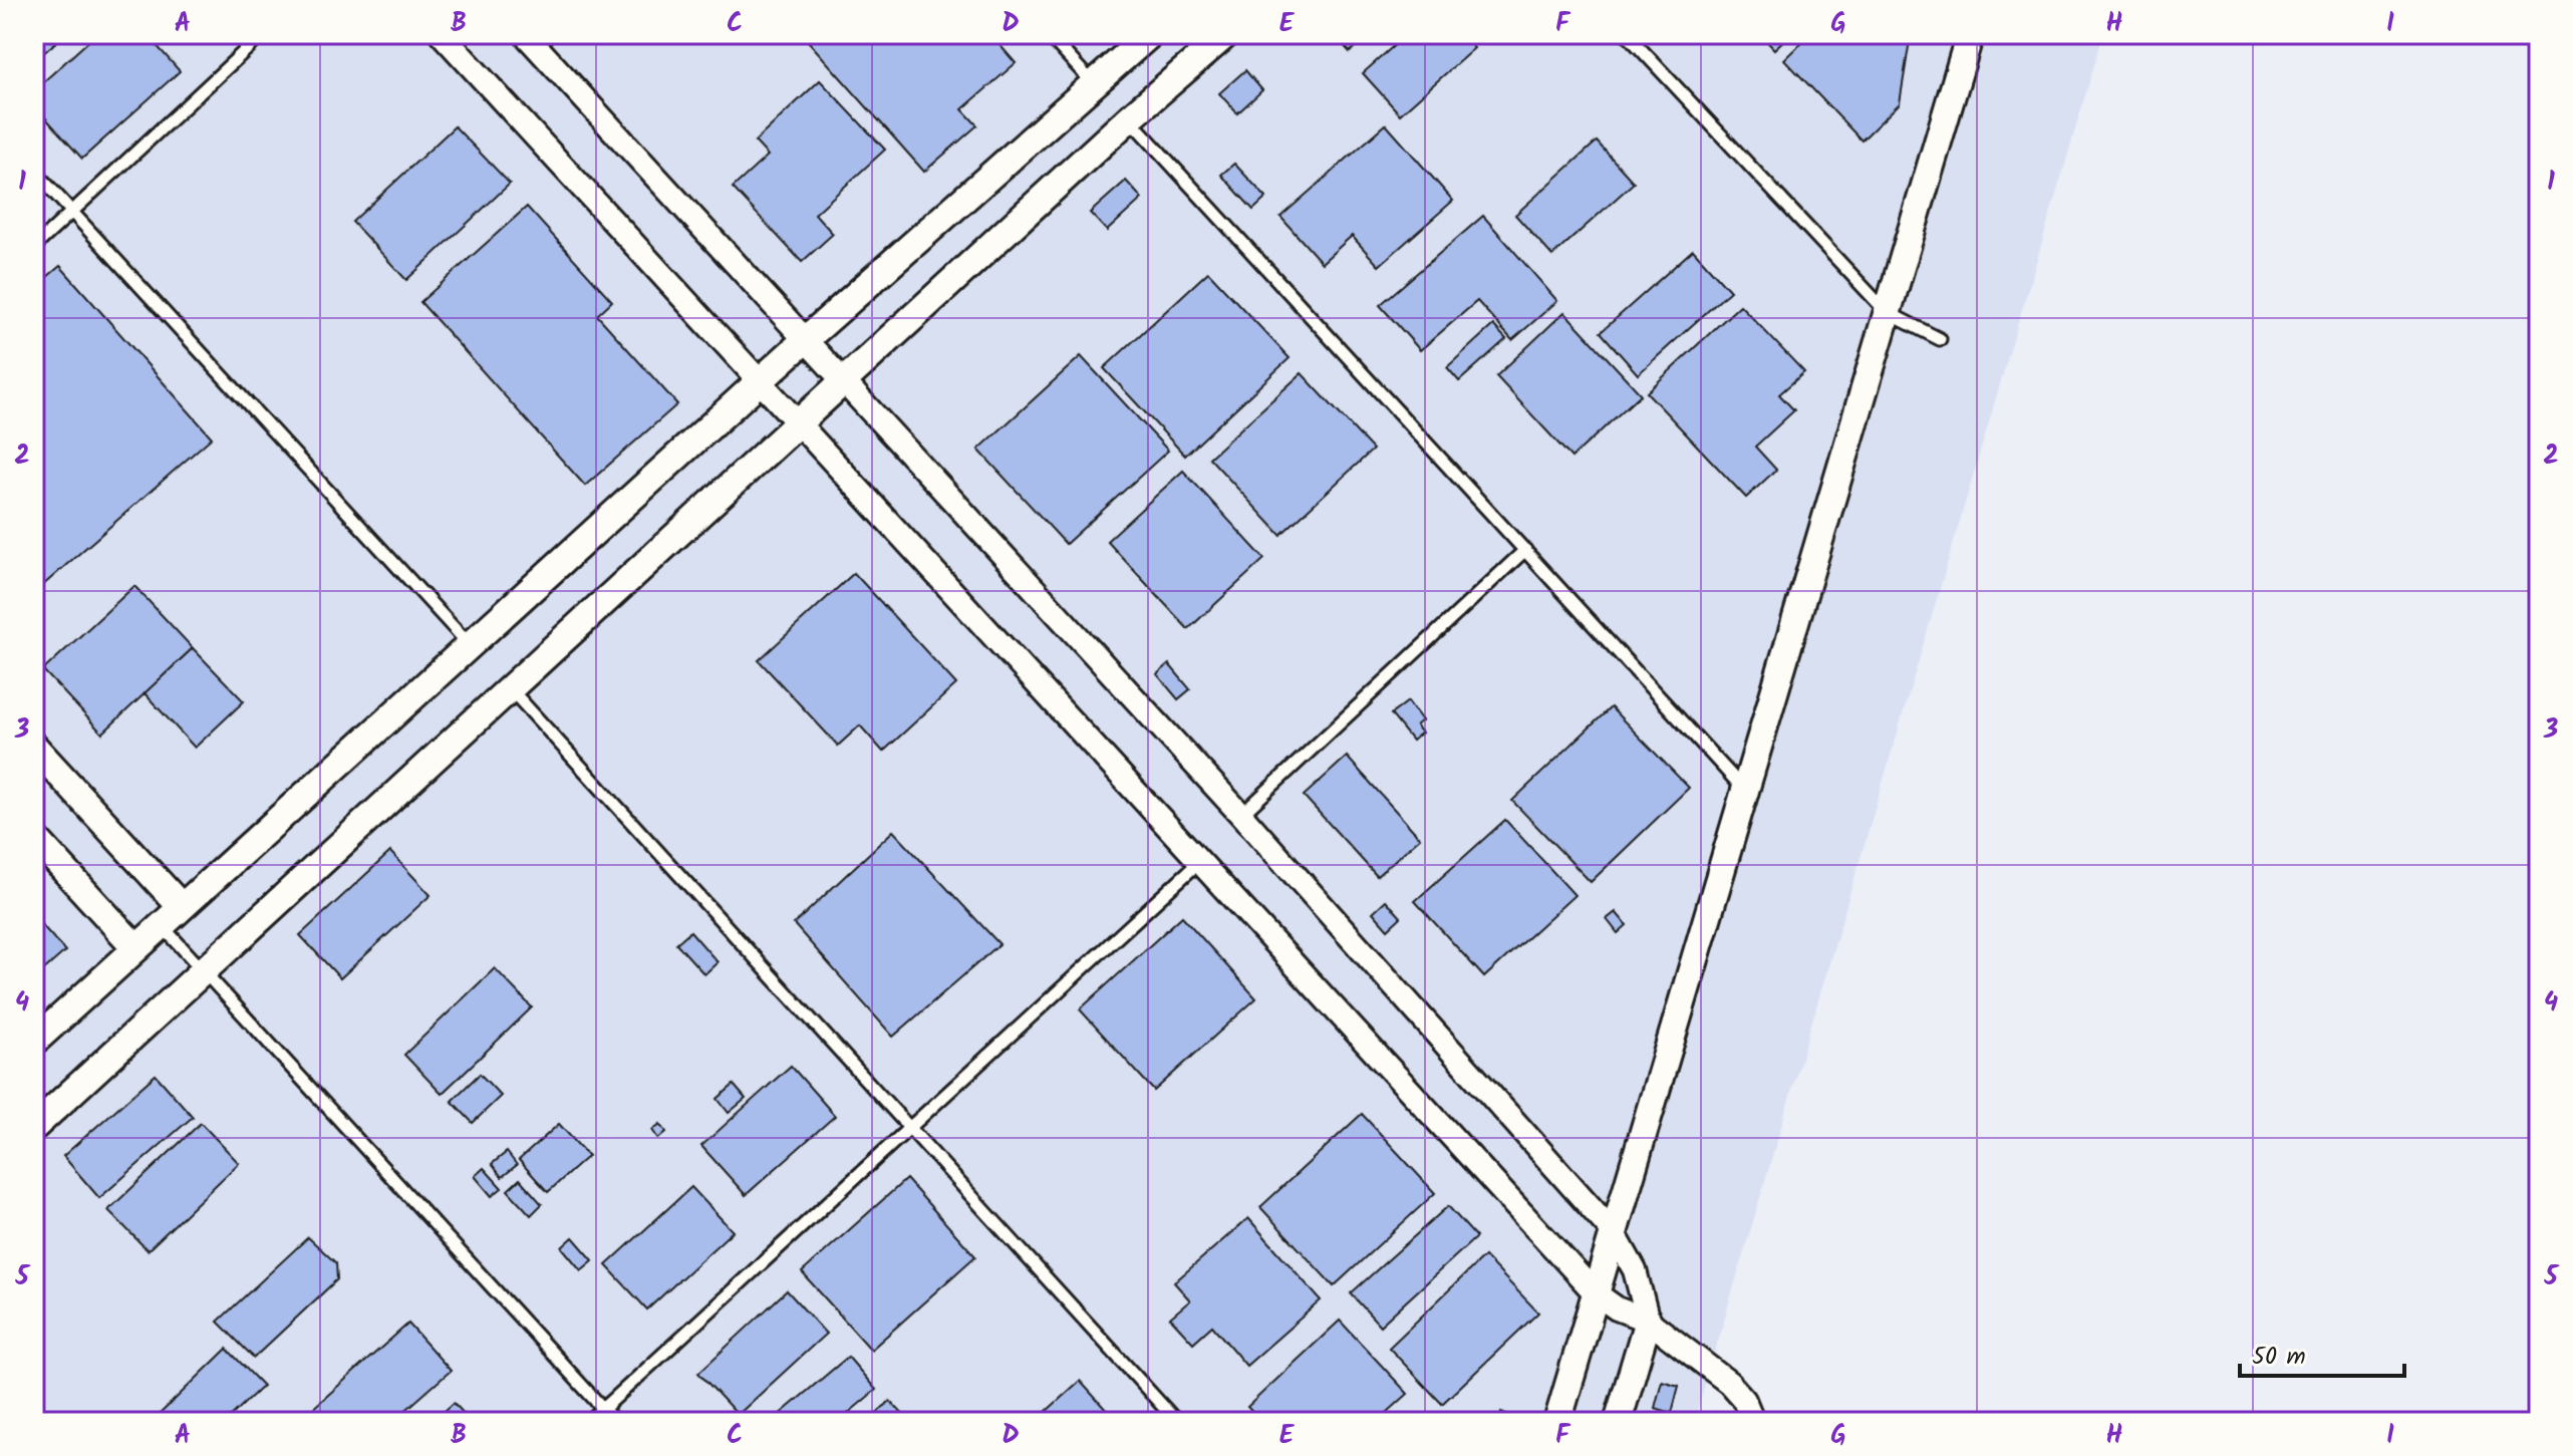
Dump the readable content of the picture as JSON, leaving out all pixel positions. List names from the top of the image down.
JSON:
{
  "scale_bar": "50 m",
  "grid": {
    "columns": [
      "A",
      "B",
      "C",
      "D",
      "E",
      "F",
      "G",
      "H",
      "I"
    ],
    "rows": [
      "1",
      "2",
      "3",
      "4",
      "5"
    ]
  }
}
